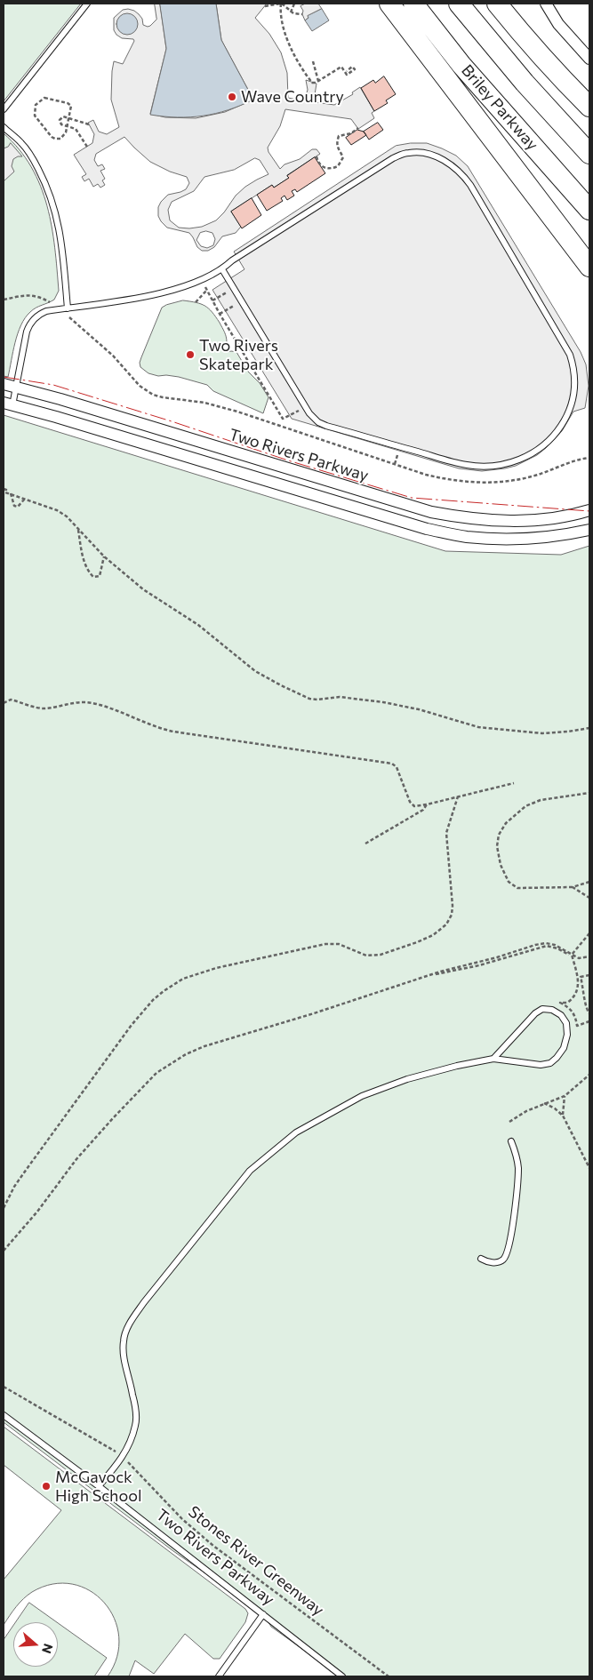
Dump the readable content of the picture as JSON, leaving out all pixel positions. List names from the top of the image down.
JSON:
{
  "streets": {
    "highway": ["Briley Parkway"],
    "street": ["Two Rivers Parkway"],
    "path": ["Stones River Greenway"]
  },
  "places": ["Wave Country", "Two Rivers Skatepark", "McGavock High School"],
  "north": "right"
}
